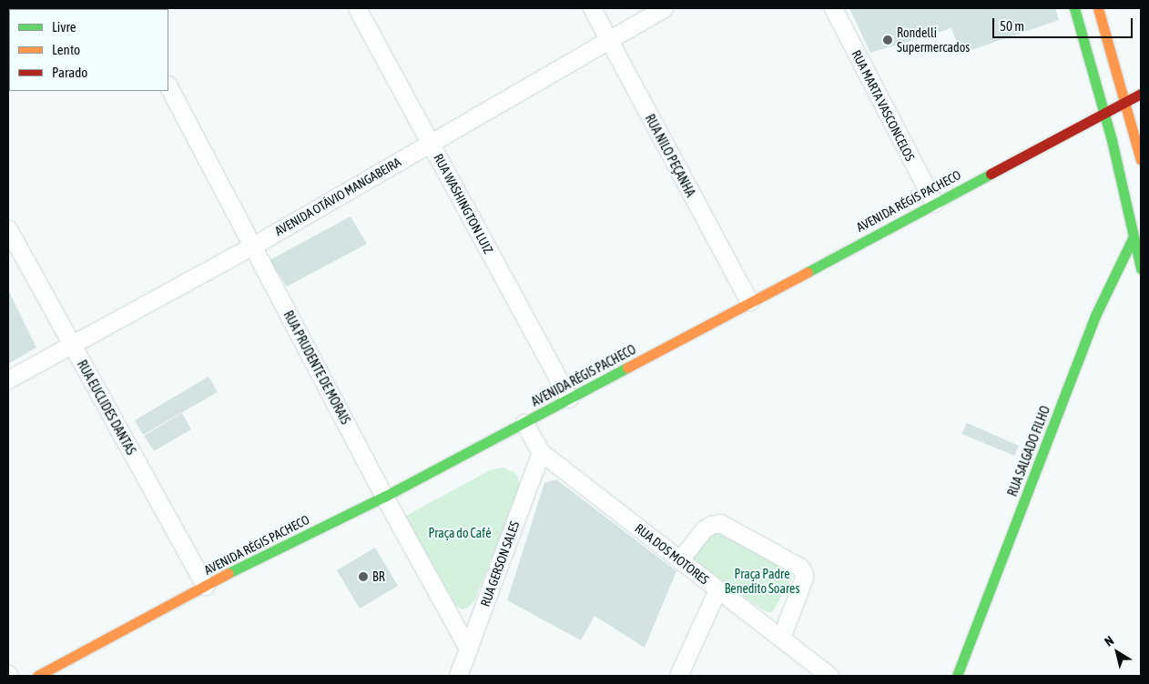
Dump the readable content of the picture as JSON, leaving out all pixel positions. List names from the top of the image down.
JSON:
{
  "streets": {
    "main road": ["AVENIDA RÉGIS PACHECO", "RUA SALGADO FILHO"],
    "street": [
      "RUA MARTA VASCONCELOS",
      "RUA NILO PEÇANHA",
      "AVENIDA OTÁVIO MANGABEIRA",
      "RUA WASHINGTON LUIZ",
      "RUA PRUDENTE DE MORAIS",
      "RUA EUCLIDES DANTAS",
      "RUA DOS MOTORES",
      "RUA GERSON SALES"
    ]
  },
  "crossings": [
    ["RUA MARTA VASCONCELOS", "AVENIDA RÉGIS PACHECO"],
    ["RUA NILO PEÇANHA", "AVENIDA OTÁVIO MANGABEIRA"],
    ["RUA NILO PEÇANHA", "AVENIDA RÉGIS PACHECO"],
    ["AVENIDA OTÁVIO MANGABEIRA", "RUA WASHINGTON LUIZ"],
    ["AVENIDA OTÁVIO MANGABEIRA", "RUA PRUDENTE DE MORAIS"],
    ["AVENIDA OTÁVIO MANGABEIRA", "RUA EUCLIDES DANTAS"],
    ["AVENIDA RÉGIS PACHECO", "RUA WASHINGTON LUIZ"],
    ["AVENIDA RÉGIS PACHECO", "RUA PRUDENTE DE MORAIS"],
    ["AVENIDA RÉGIS PACHECO", "RUA EUCLIDES DANTAS"],
    ["AVENIDA RÉGIS PACHECO", "RUA DOS MOTORES"],
    ["RUA PRUDENTE DE MORAIS", "RUA GERSON SALES"],
    ["RUA DOS MOTORES", "RUA GERSON SALES"]
  ],
  "parks": ["Praça do Café", "Praça Padre Benedito Soares"],
  "places": ["Rondelli Supermercados", "BR"],
  "legend": ["Livre", "Lento", "Parado"],
  "scale_bar": "50 m",
  "north": "top left"
}
